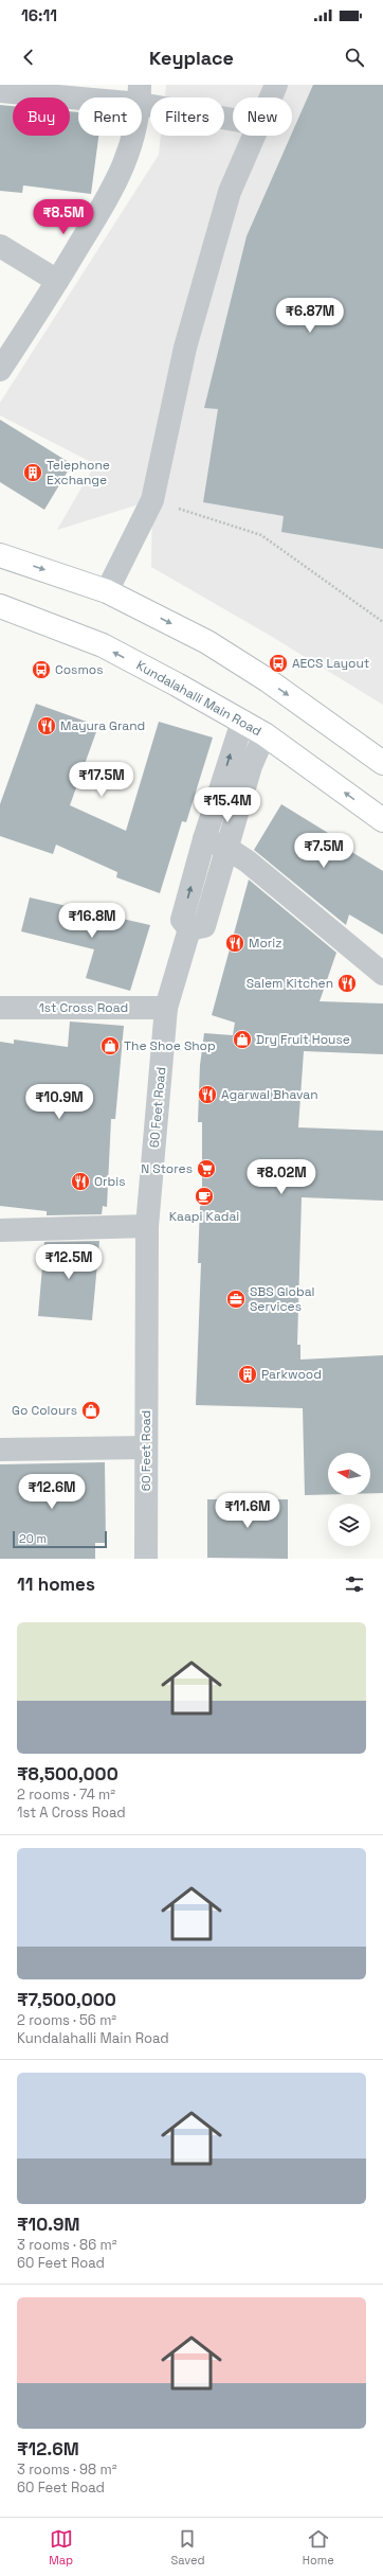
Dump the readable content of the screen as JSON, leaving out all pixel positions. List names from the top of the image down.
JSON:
{
  "streets": {
    "main road": ["Kundalahalli Main Road"],
    "street": ["1st Cross Road", "60 Feet Road"]
  },
  "crossings": [
    ["1st Cross Road", "60 Feet Road"]
  ],
  "places": {
    "building": ["Telephone Exchange", "Parkwood"],
    "bus stop": ["AECS Layout", "Cosmos"],
    "restaurant": [
      "Mayura Grand",
      "Moriz",
      "Salem Kitchen",
      "Agarwal Bhavan",
      "Orbis"
    ],
    "shop": ["Dry Fruit House", "The Shoe Shop", "Go Colours"],
    "supermarket": ["N Stores"],
    "cafe": ["Kaapi Kadai"],
    "office": ["SBS Global Services"]
  },
  "scale_bar": "20 m",
  "north": "left",
  "page": {
    "status": "16:11",
    "header": "Keyplace",
    "chip": [
      "Buy",
      "Rent",
      "Filters",
      "New"
    ],
    "price": [
      "₹8.5M",
      "₹6.87M",
      "₹17.5M",
      "₹15.4M",
      "₹7.5M",
      "₹16.8M",
      "₹10.9M",
      "₹8.02M",
      "₹12.5M",
      "₹12.6M",
      "₹11.6M"
    ],
    "scale": "20 m",
    "heading": "11 homes",
    "list": [
      {
        "name": "₹8,500,000",
        "note": "2 rooms · 74 m² · 1st A Cross Road"
      },
      {
        "name": "₹7,500,000",
        "note": "2 rooms · 56 m² · Kundalahalli Main Road"
      },
      {
        "name": "₹10.9M",
        "note": "3 rooms · 86 m² · 60 Feet Road"
      },
      {
        "name": "₹12.6M",
        "note": "3 rooms · 98 m² · 60 Feet Road"
      }
    ],
    "tabs": ["Map", "Saved", "Home"]
  }
}
